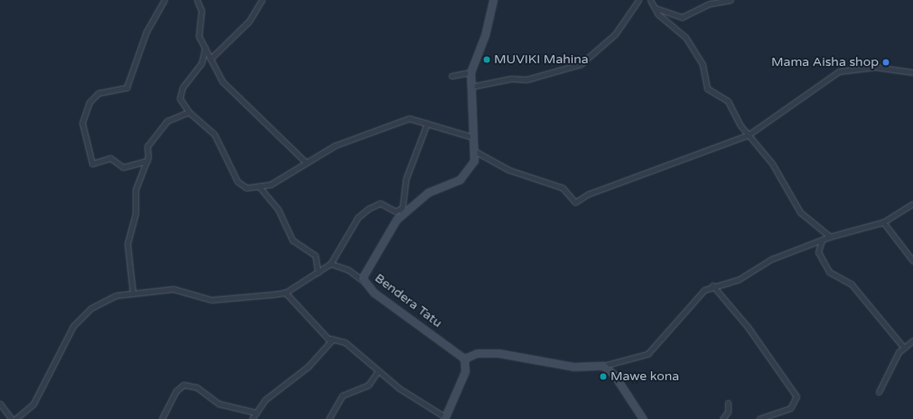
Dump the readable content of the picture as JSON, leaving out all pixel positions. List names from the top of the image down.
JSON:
{
  "streets": {
    "main road": ["Bendera Tatu"]
  },
  "places": ["MUVIKI Mahina", "Mama Aisha shop", "Mawe kona"]
}
